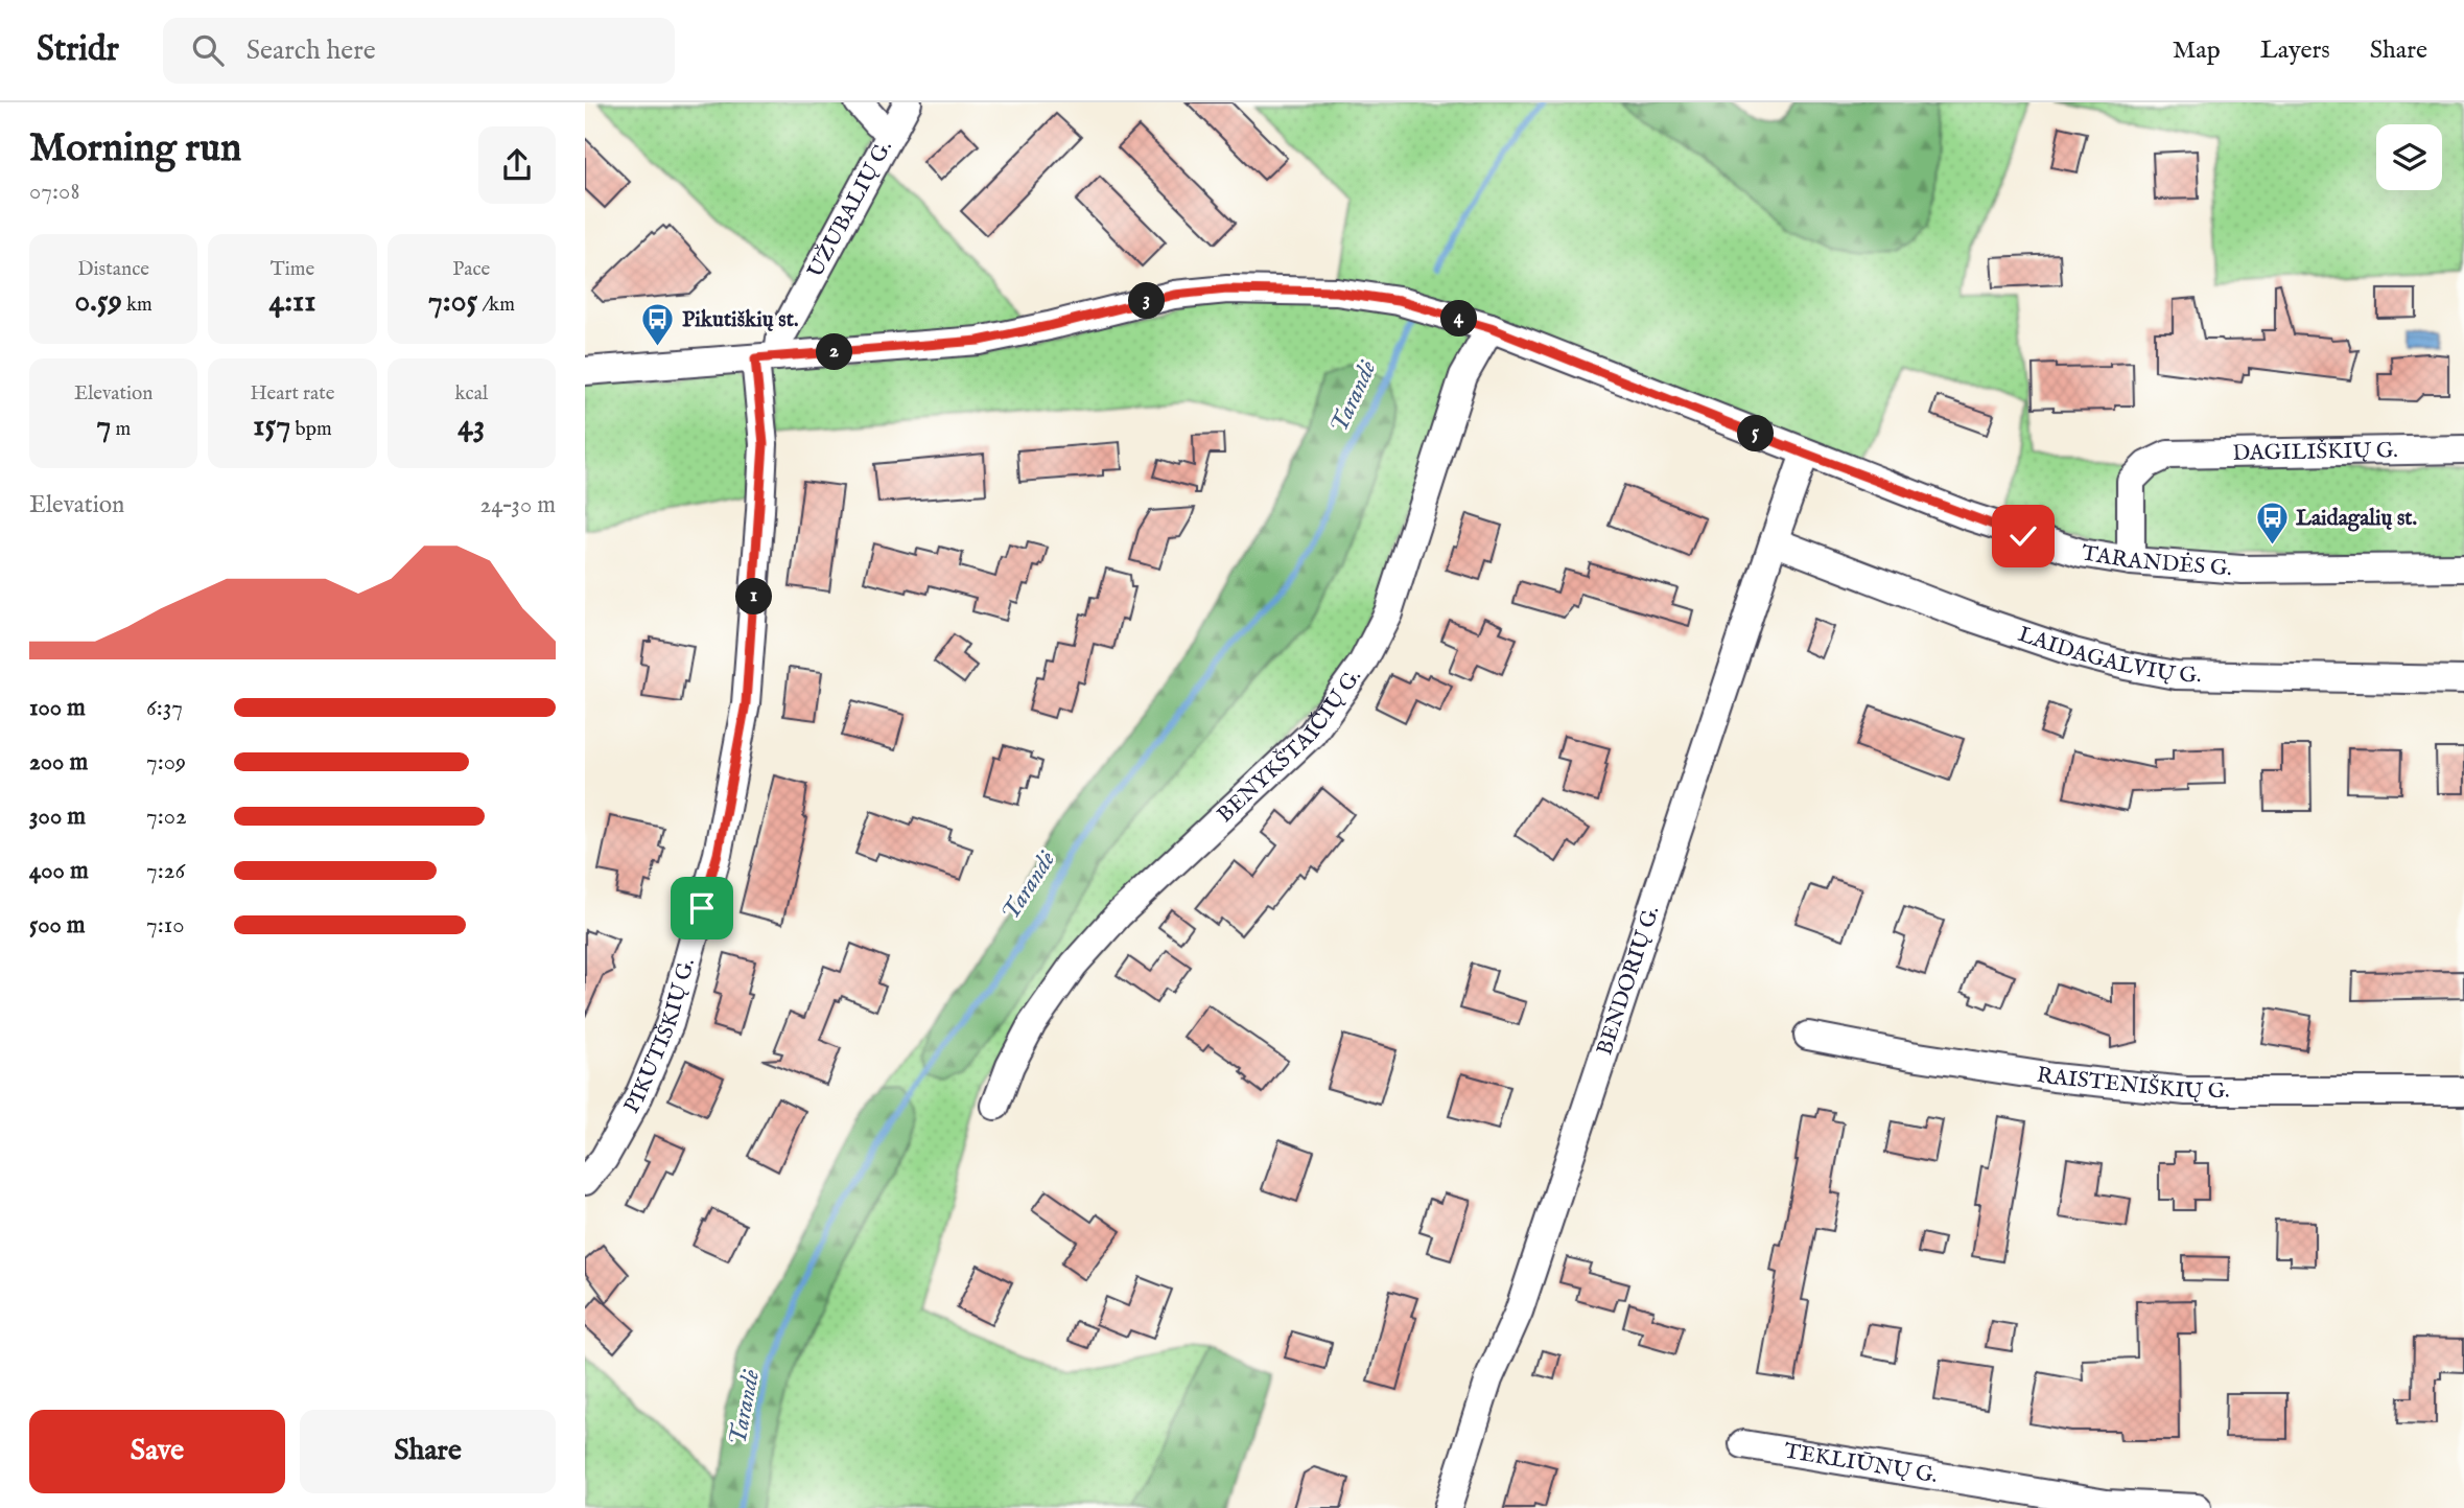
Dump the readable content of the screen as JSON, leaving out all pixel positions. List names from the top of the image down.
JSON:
{
  "streets": {
    "street": [
      "UŽUBALIŲ G.",
      "DAGILIŠKIŲ G.",
      "TARANDĖS G.",
      "LAIDAGALVIŲ G.",
      "BENYKŠTAIČIŲ G.",
      "BENDORIŲ G.",
      "PIKUTIŠKIŲ G.",
      "RAISTENIŠKIŲ G.",
      "TEKLIŪNŲ G."
    ]
  },
  "crossings": [
    ["UŽUBALIŲ G.", "TARANDĖS G."],
    ["UŽUBALIŲ G.", "PIKUTIŠKIŲ G."],
    ["DAGILIŠKIŲ G.", "TARANDĖS G."],
    ["TARANDĖS G.", "BENYKŠTAIČIŲ G."],
    ["TARANDĖS G.", "BENDORIŲ G."],
    ["TARANDĖS G.", "PIKUTIŠKIŲ G."],
    ["LAIDAGALVIŲ G.", "BENDORIŲ G."]
  ],
  "water": ["Tarandė"],
  "places": {
    "bus stop": ["Pikutiškių st.", "Laidagalių st."]
  },
  "page": {
    "header": "Stridr",
    "search": "Search here",
    "nav": ["Map", "Layers", "Share"],
    "heading": ["Morning run", "07:08"],
    "stats": [
      ["Distance", "0.59 km"],
      ["Time", "4:11"],
      ["Pace", "7:05 /km"],
      ["Elevation", "7 m"],
      ["Heart rate", "157 bpm"],
      ["kcal", "43"]
    ],
    "pins": [
      "3",
      "4",
      "2",
      "5",
      "1"
    ],
    "chart": ["Elevation", "24–30 m"],
    "list": [
      {
        "name": "100 m",
        "note": "6:37"
      },
      {
        "name": "200 m",
        "note": "7:09"
      },
      {
        "name": "300 m",
        "note": "7:02"
      },
      {
        "name": "400 m",
        "note": "7:26"
      },
      {
        "name": "500 m",
        "note": "7:10"
      }
    ],
    "buttons": ["Save", "Share"]
  }
}
